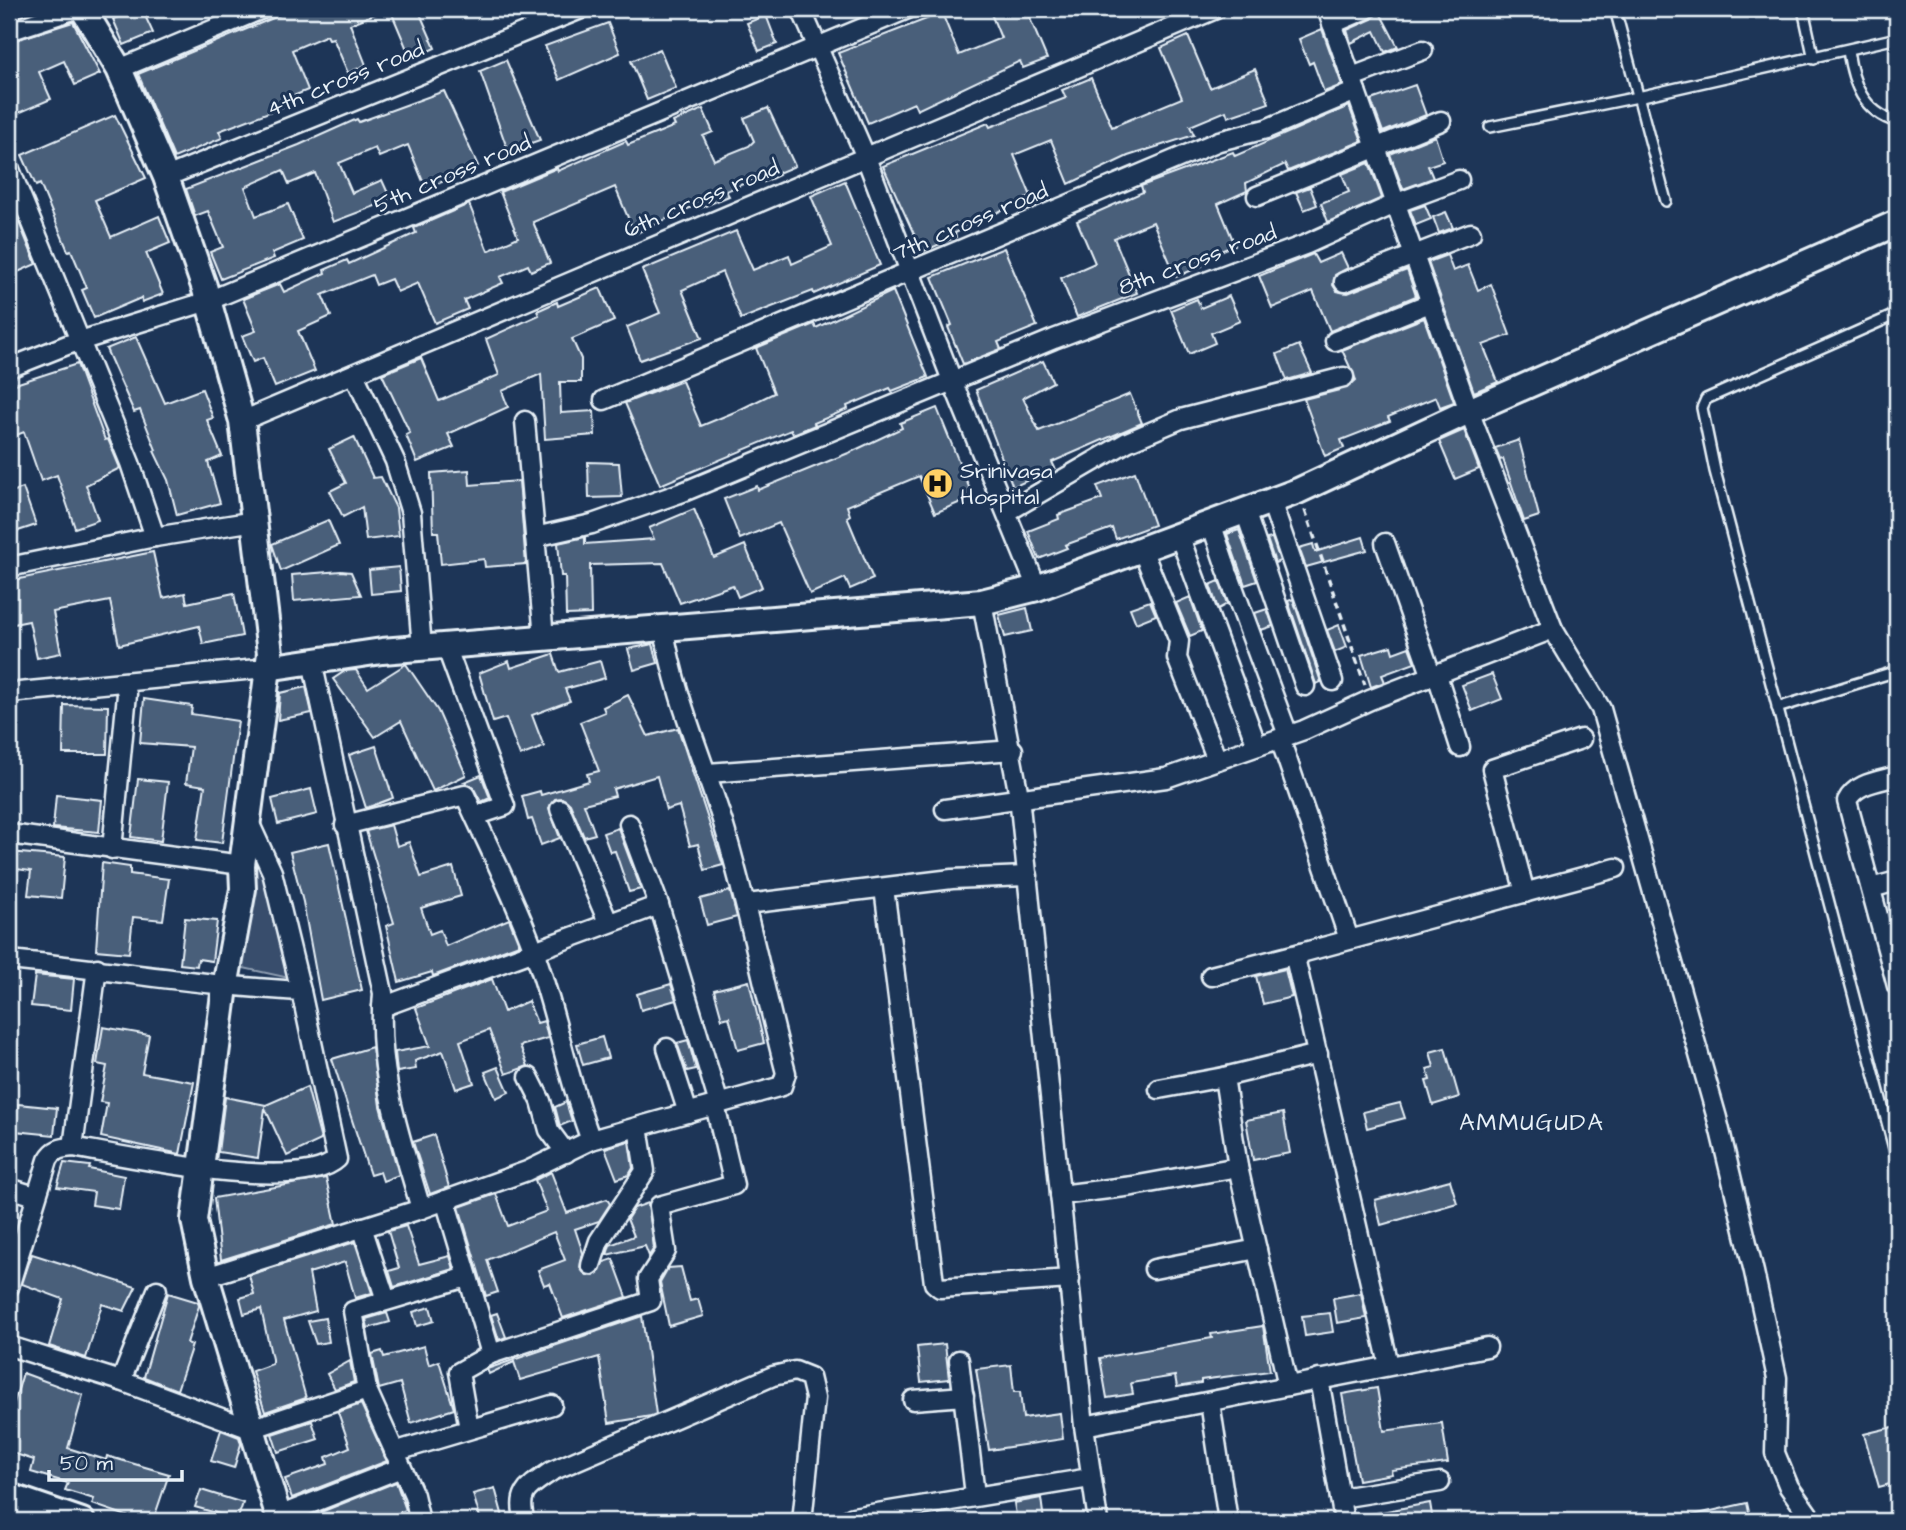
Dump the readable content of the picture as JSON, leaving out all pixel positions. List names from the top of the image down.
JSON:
{
  "streets": {
    "street": [
      "4th cross road",
      "5th cross road",
      "6th cross road",
      "7th cross road",
      "8th cross road"
    ]
  },
  "districts": ["AMMUGUDA"],
  "places": {
    "hospital": ["Srinivasa Hospital"]
  },
  "scale_bar": "50 m"
}
